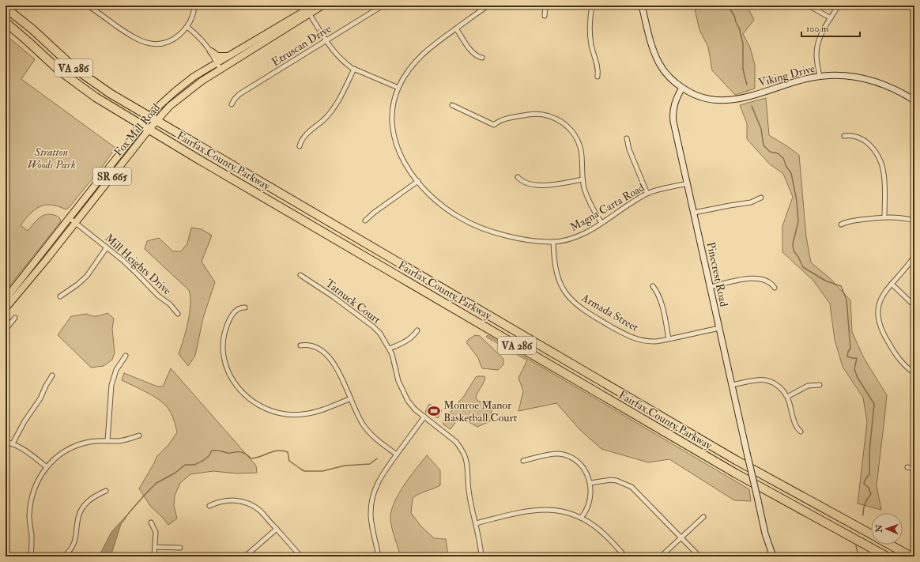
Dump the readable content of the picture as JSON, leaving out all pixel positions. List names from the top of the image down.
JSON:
{
  "streets": {
    "highway": ["VA 286", "Fairfax County Parkway"],
    "main road": ["Fox Mill Road", "SR 665"],
    "street": [
      "Etruscan Drive",
      "Viking Drive",
      "Magna Carta Road",
      "Mill Heights Drive",
      "Pinecrest Road",
      "Tatnuck Court",
      "Armada Street"
    ]
  },
  "crossings": [
    ["Viking Drive", "Pinecrest Road"],
    ["Fox Mill Road", "Fairfax County Parkway"],
    ["Fox Mill Road", "Mill Heights Drive"],
    ["Magna Carta Road", "Pinecrest Road"],
    ["Magna Carta Road", "Armada Street"],
    ["Pinecrest Road", "Armada Street"]
  ],
  "parks": ["Stratton Woods Park"],
  "places": {
    "sports": ["Monroe Manor Basketball Court"]
  },
  "scale_bar": "100 m",
  "north": "left"
}
